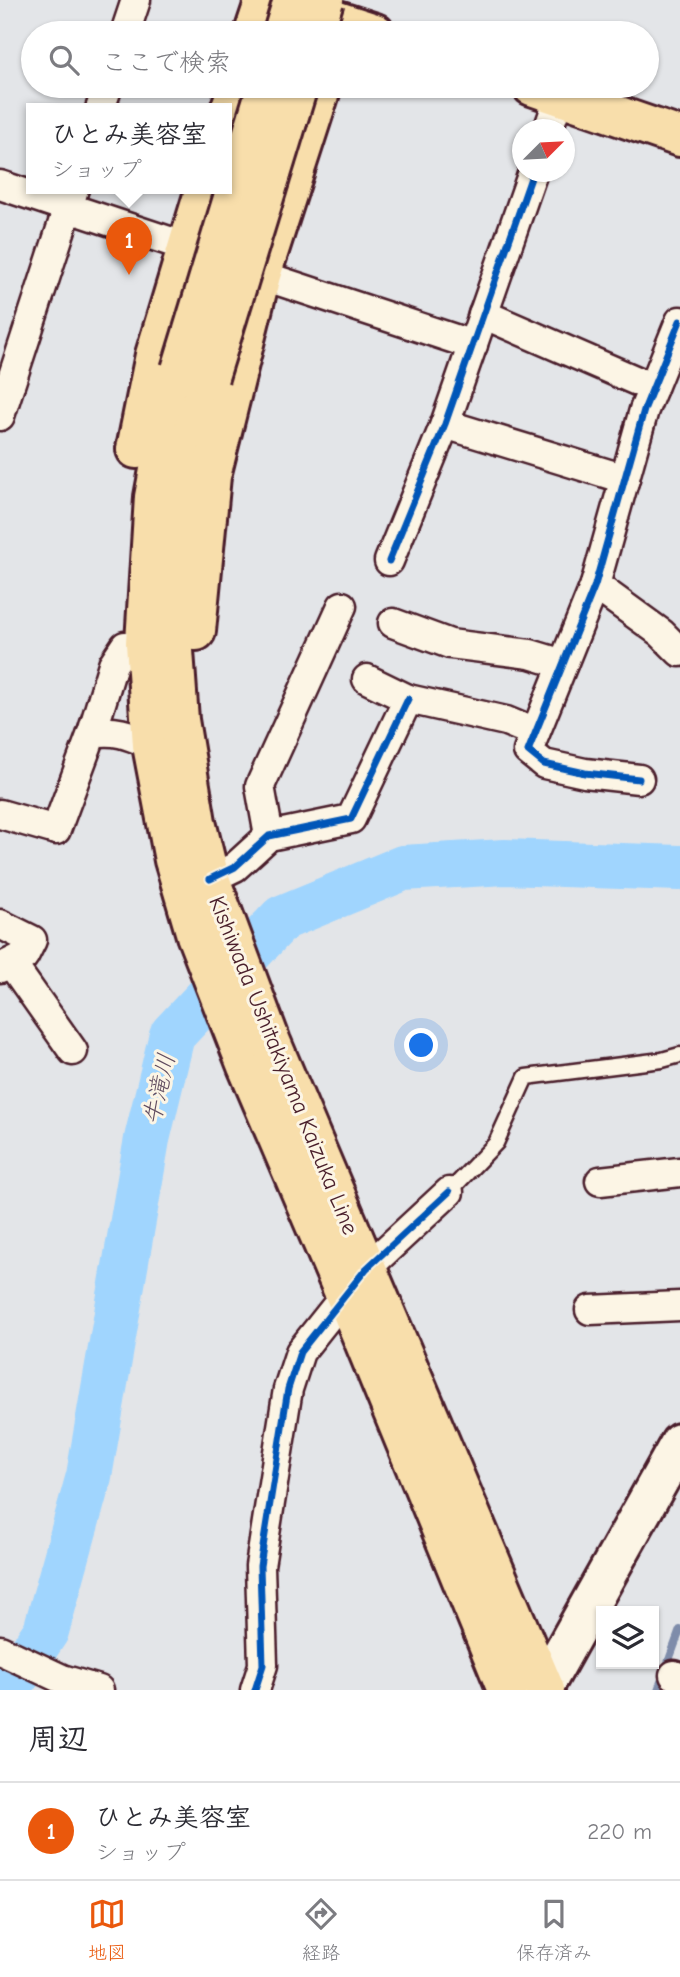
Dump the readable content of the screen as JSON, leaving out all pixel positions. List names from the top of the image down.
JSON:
{
  "streets": {
    "main road": ["Kishiwada Ushitakiyama Kaizuka Line"]
  },
  "water": ["牛滝川"],
  "north": "top right",
  "page": {
    "search": "ここで検索",
    "popup": ["ひとみ美容室", "ショップ"],
    "pins": "1",
    "heading": "周辺",
    "list": [
      {
        "mark": "1",
        "name": "ひとみ美容室",
        "note": "ショップ",
        "value": "220 m"
      }
    ],
    "nav": ["地図", "経路", "保存済み"]
  }
}
